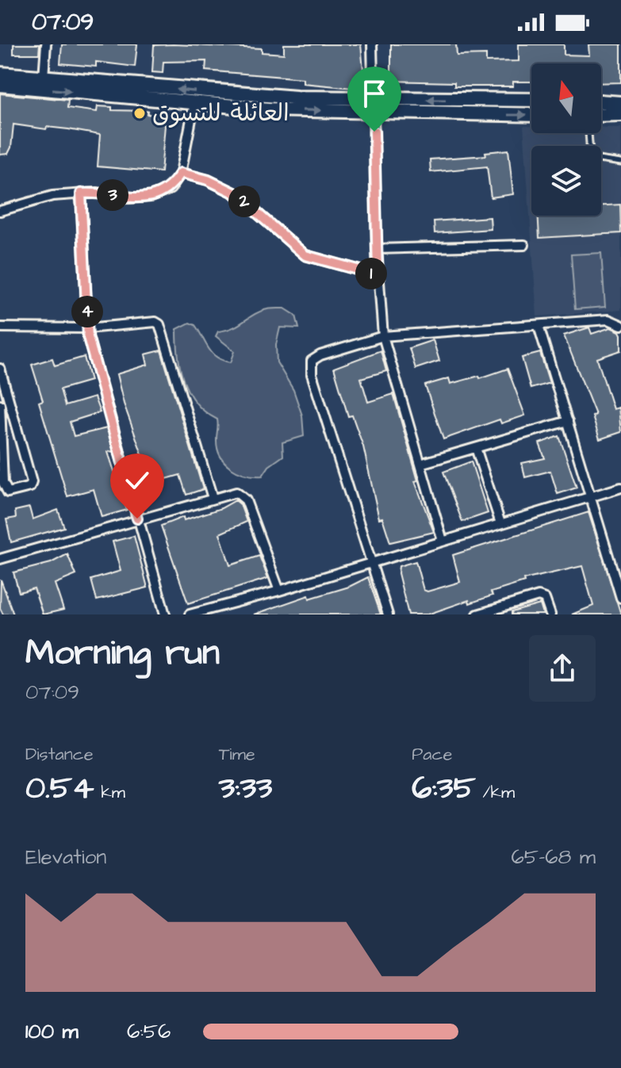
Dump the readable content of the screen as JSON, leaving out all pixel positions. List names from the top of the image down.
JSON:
{
  "places": ["العائلة للتسوق"],
  "north": "top",
  "page": {
    "status": "07:09",
    "pins": [
      "3",
      "2",
      "1",
      "4"
    ],
    "heading": ["Morning run", "07:09"],
    "stats": [
      ["Distance", "0.54 km"],
      ["Time", "3:33"],
      ["Pace", "6:35 /km"]
    ],
    "chart": ["Elevation", "65–68 m"],
    "list": [
      {
        "name": "100 m",
        "note": "6:56"
      }
    ]
  }
}
